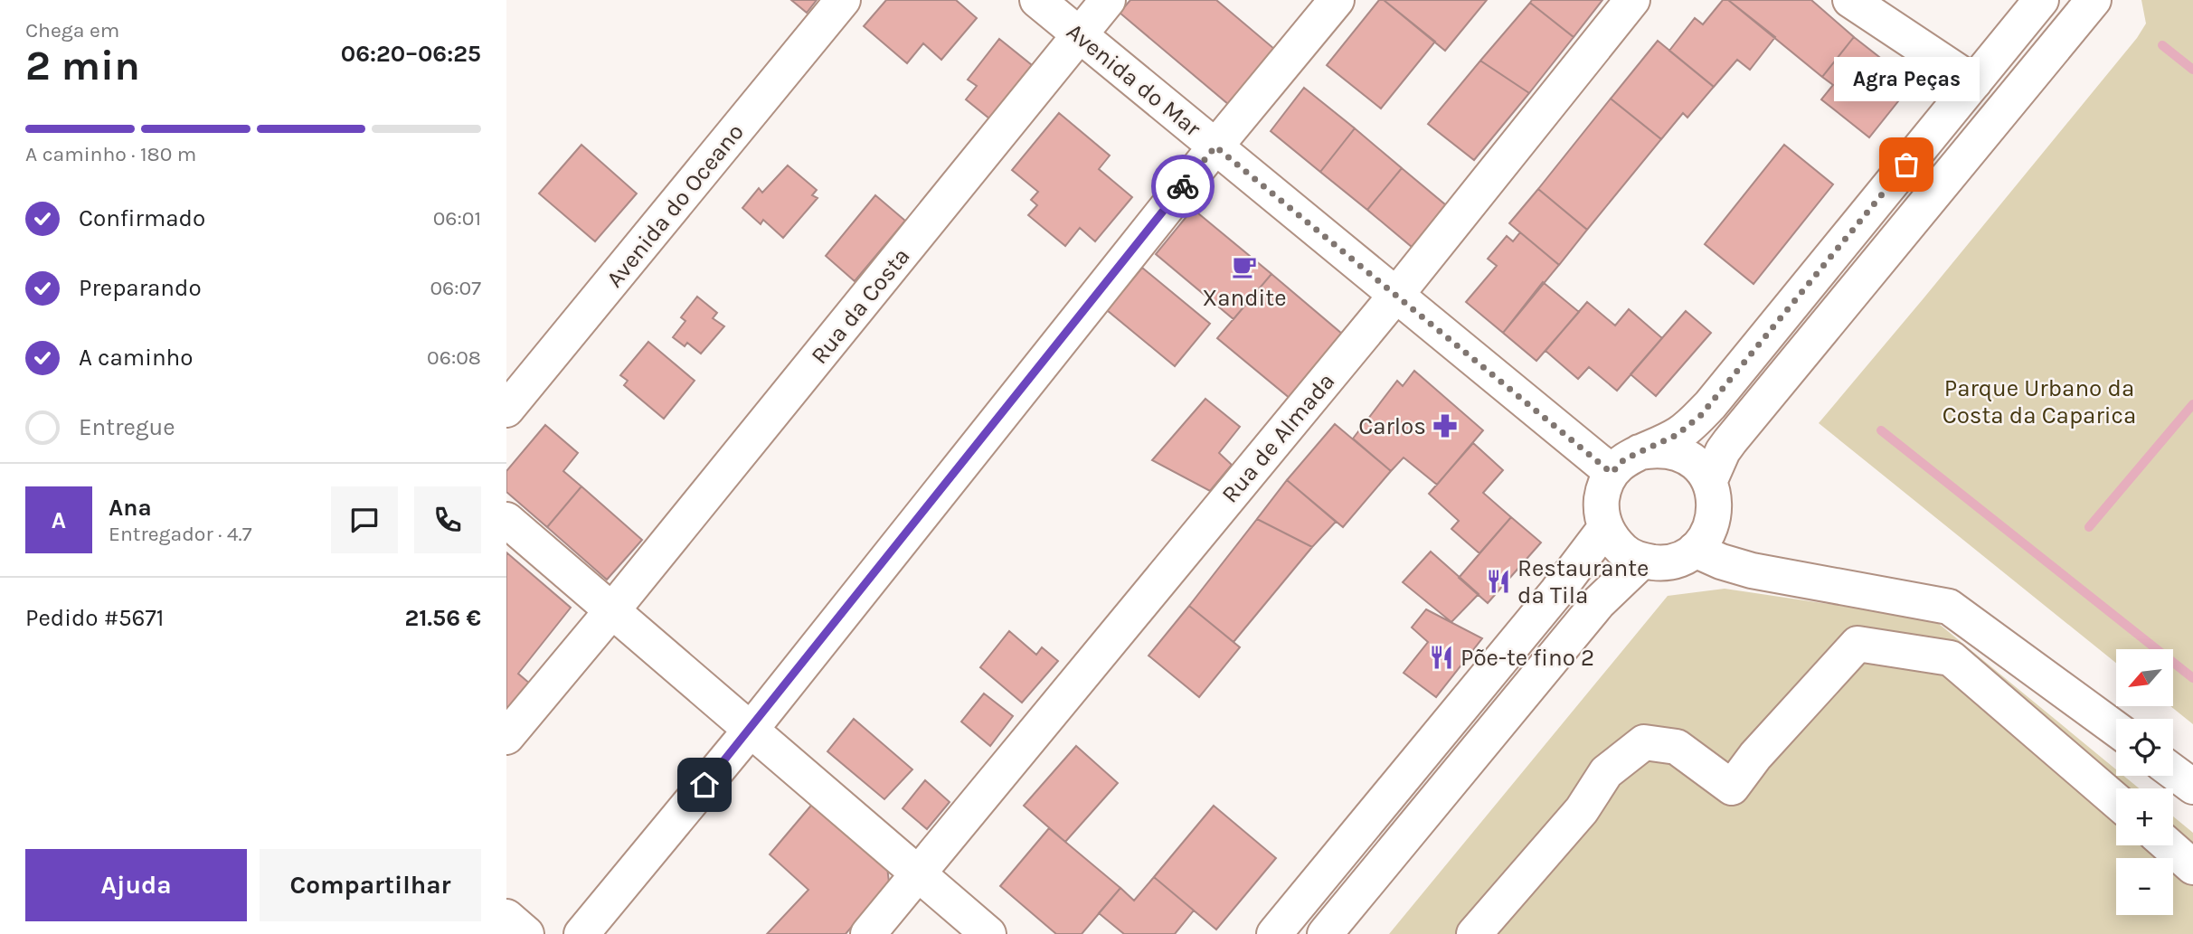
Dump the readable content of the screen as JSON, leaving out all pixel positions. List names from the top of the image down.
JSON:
{
  "streets": {
    "street": [
      "Avenida do Mar",
      "Avenida do Oceano",
      "Rua da Costa",
      "Rua de Almada"
    ]
  },
  "crossings": [
    ["Avenida do Mar", "Rua da Costa"],
    ["Avenida do Mar", "Rua de Almada"]
  ],
  "parks": ["Parque Urbano da Costa da Caparica"],
  "places": {
    "other": ["Agra Peças"],
    "cafe": ["Xandite"],
    "pharmacy": ["Carlos"],
    "restaurant": ["Restaurante da Tila", "Põe-te fino 2"]
  },
  "north": "bottom left",
  "page": {
    "heading": ["2 min", "Chega em", "06:20–06:25"],
    "panel": [
      "Ana",
      "Entregador · 4.7",
      "Pedido #5671",
      "21.56 €"
    ],
    "bubble": "Agra Peças",
    "bar": "A caminho · 180 m",
    "list": [
      ["Confirmado", "06:01"],
      ["Preparando", "06:07"],
      ["A caminho", "06:08"],
      "Entregue"
    ],
    "round": "A",
    "map_buttons": ["+", "−"],
    "buttons": ["Ajuda", "Compartilhar"]
  }
}
